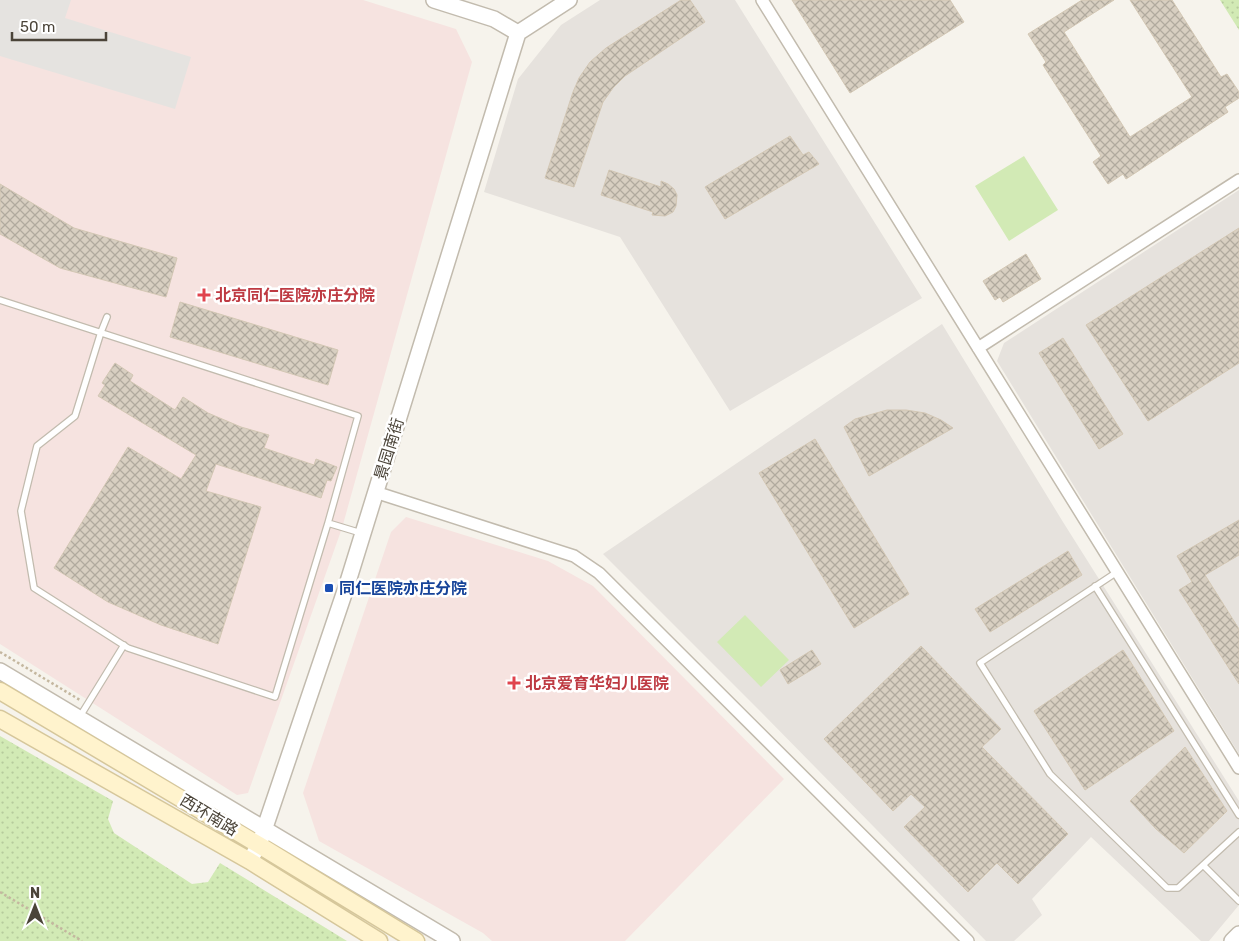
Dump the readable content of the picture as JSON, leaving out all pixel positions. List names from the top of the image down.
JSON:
{
  "streets": {
    "main road": ["西环南路"],
    "street": ["景园南街"]
  },
  "crossings": [
    ["景园南街", "西环南路"]
  ],
  "places": {
    "health": ["北京同仁医院亦庄分院", "北京爱育华妇儿医院"],
    "transit": ["同仁医院亦庄分院"]
  },
  "scale_bar": "50 m",
  "north": "top"
}
